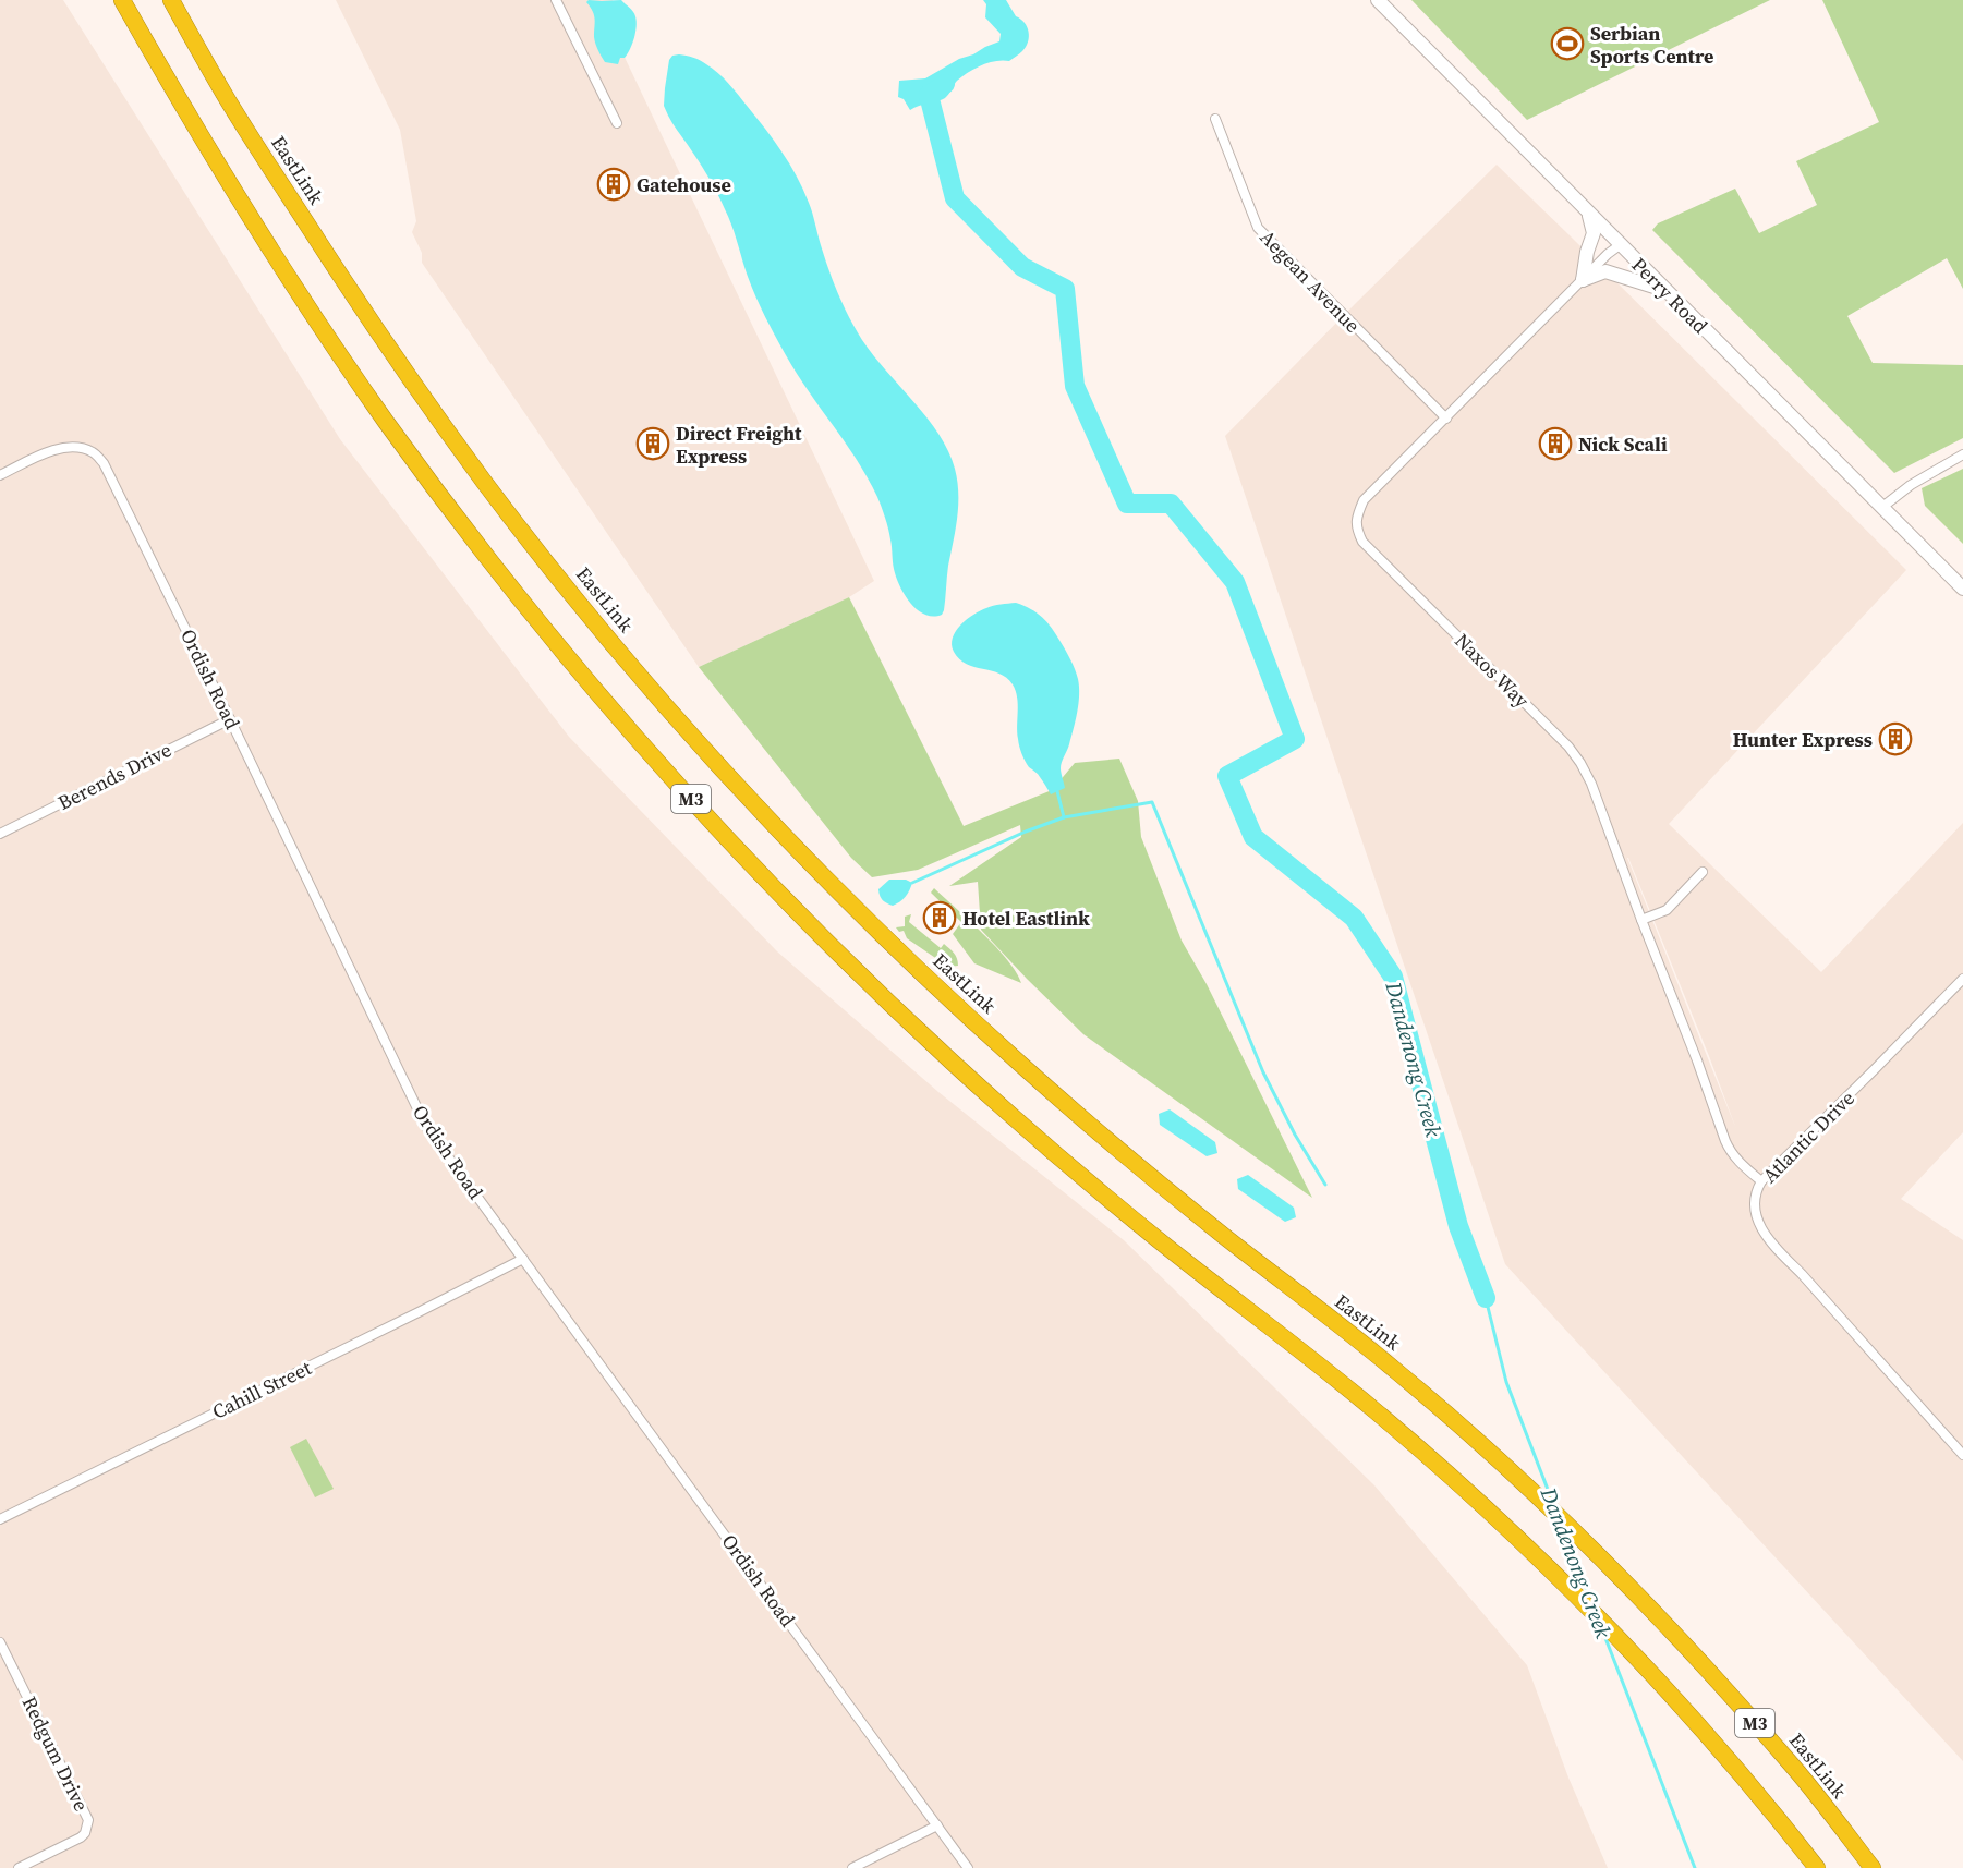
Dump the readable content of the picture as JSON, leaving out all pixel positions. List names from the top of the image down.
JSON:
{
  "streets": {
    "highway": ["EastLink", "M3"],
    "main road": ["Perry Road"],
    "street": [
      "Aegean Avenue",
      "Naxos Way",
      "Ordish Road",
      "Berends Drive",
      "Atlantic Drive",
      "Cahill Street",
      "Redgum Drive"
    ]
  },
  "crossings": [
    ["Aegean Avenue", "Naxos Way"],
    ["Perry Road", "Naxos Way"],
    ["Naxos Way", "Atlantic Drive"],
    ["Ordish Road", "Berends Drive"],
    ["Ordish Road", "Cahill Street"]
  ],
  "water": ["Dandenong Creek"],
  "places": {
    "sports": ["Serbian Sports Centre"],
    "building": [
      "Gatehouse",
      "Direct Freight Express",
      "Nick Scali",
      "Hunter Express",
      "Hotel Eastlink"
    ]
  }
}
